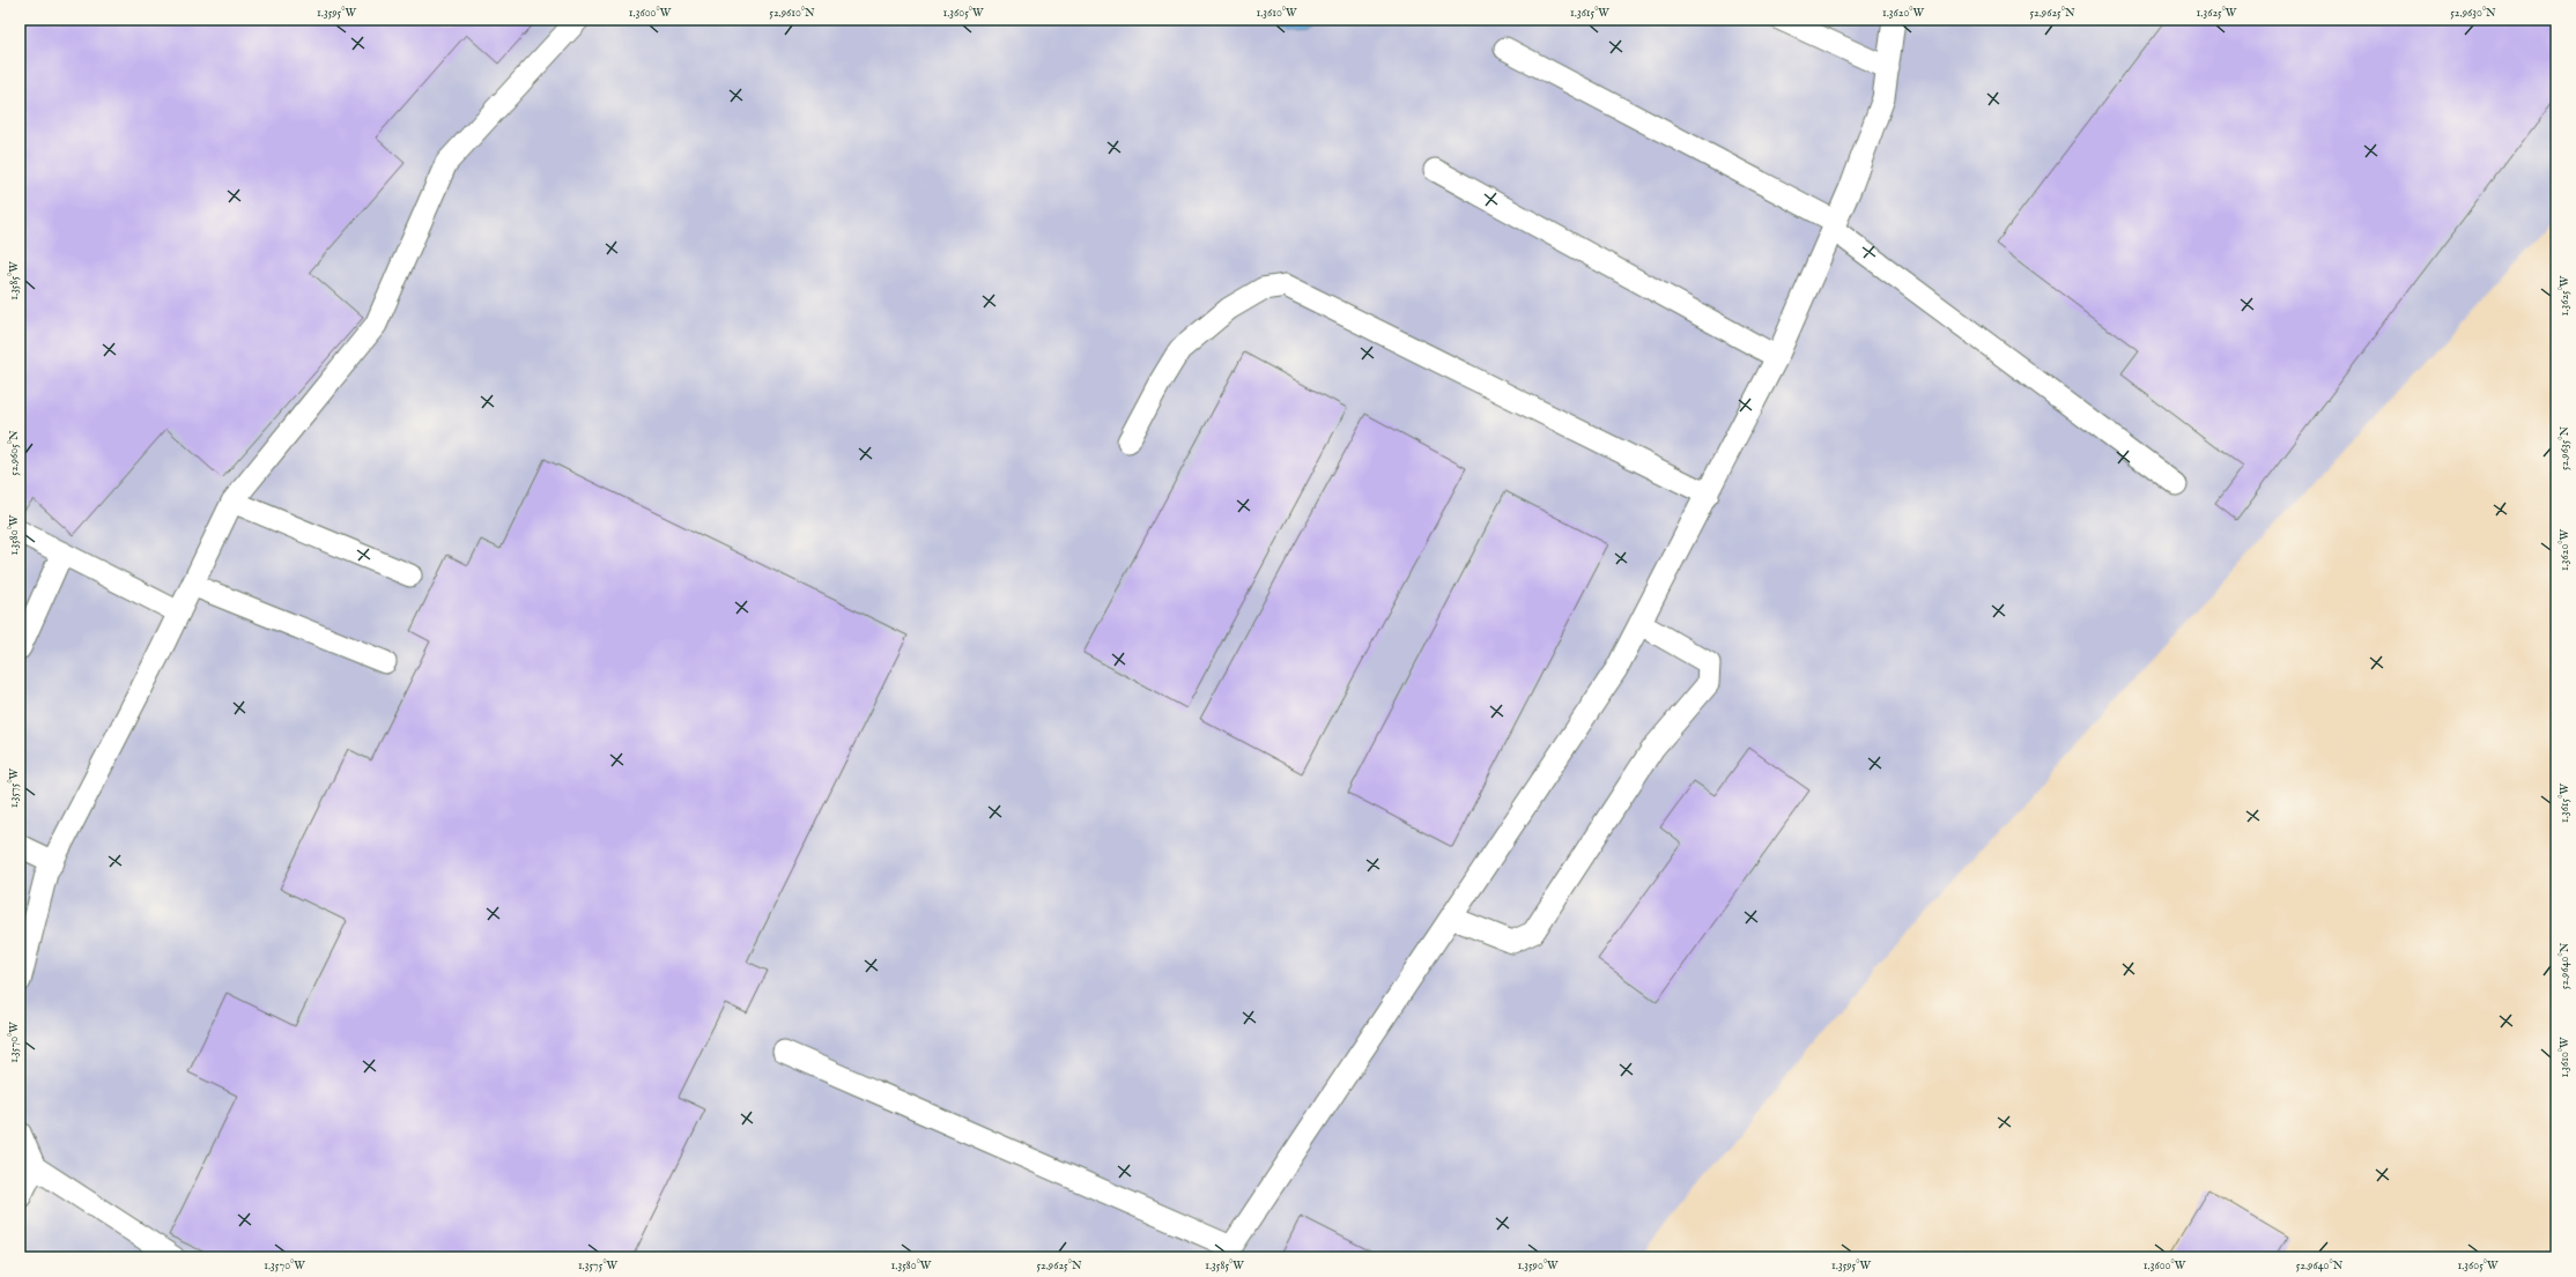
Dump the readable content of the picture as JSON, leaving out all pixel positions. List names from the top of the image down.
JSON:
{
  "coordinates": [
    "1.3595°W",
    "1.3600°W",
    "52.9610°N",
    "1.3605°W",
    "1.3610°W",
    "1.3615°W",
    "1.3620°W",
    "52.9625°N",
    "1.3625°W",
    "52.9630°N",
    "1.3585°W",
    "52.9635°N",
    "52.9605°N",
    "1.3580°W",
    "1.3575°W",
    "52.9640°N",
    "1.3570°W",
    "1.3590°W"
  ]
}
